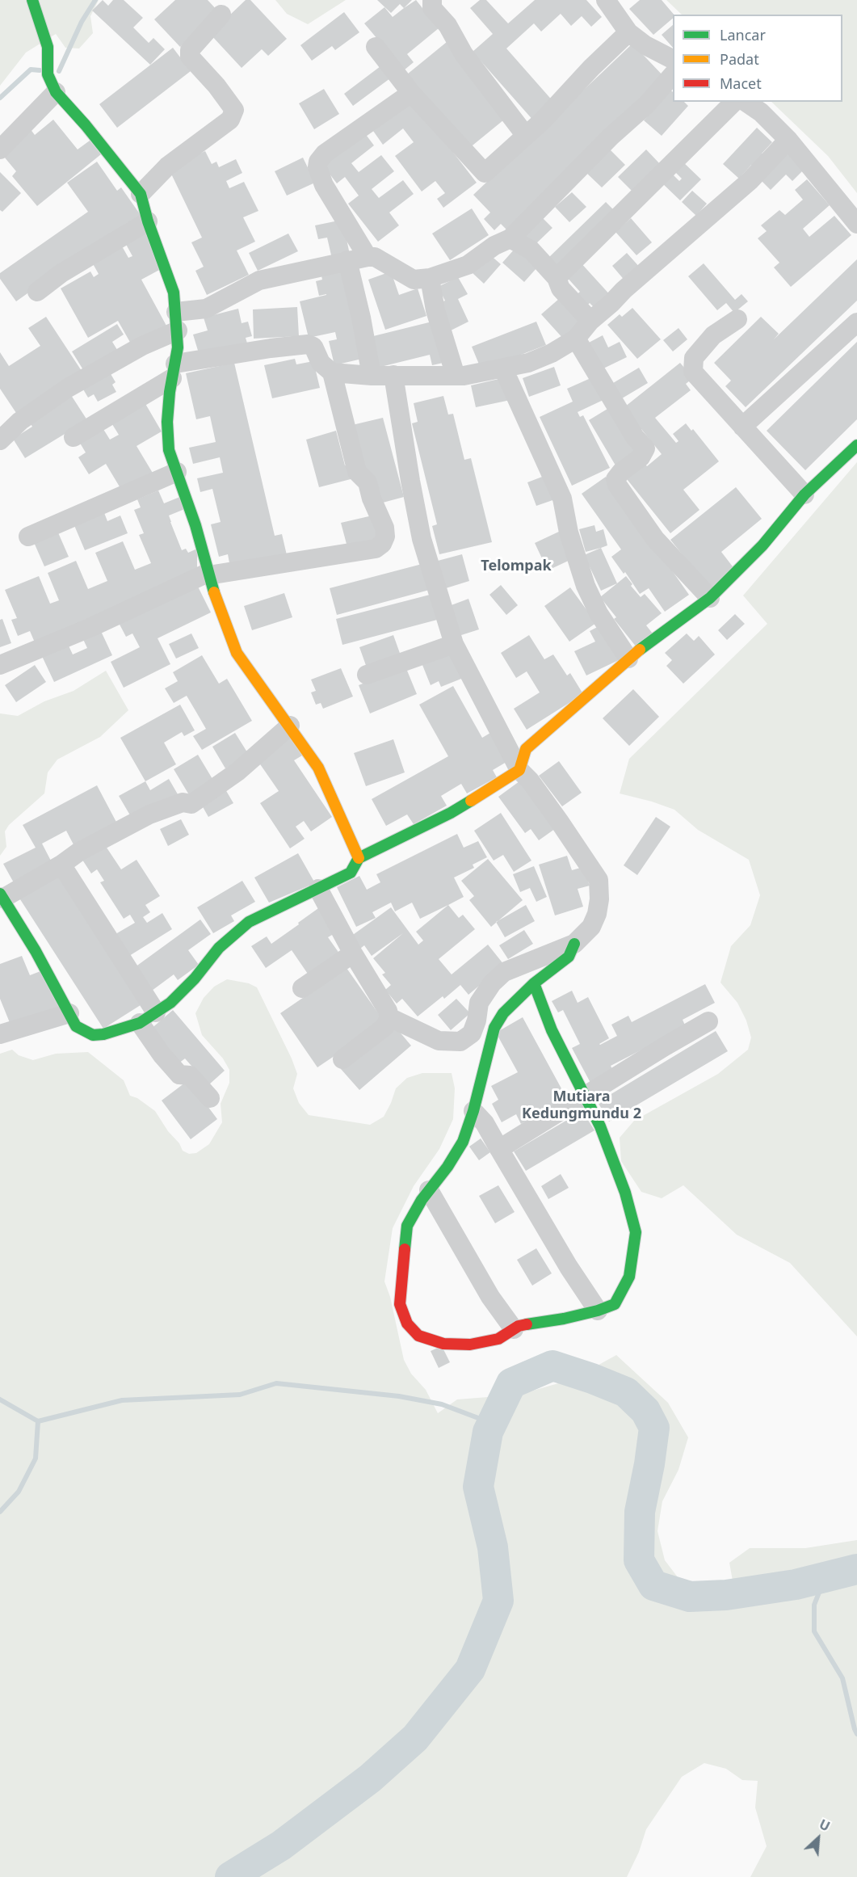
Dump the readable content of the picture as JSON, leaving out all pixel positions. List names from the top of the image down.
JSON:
{
  "districts": ["Telompak", "Mutiara Kedungmundu 2"],
  "legend": ["Lancar", "Padat", "Macet"],
  "north": "top right"
}
